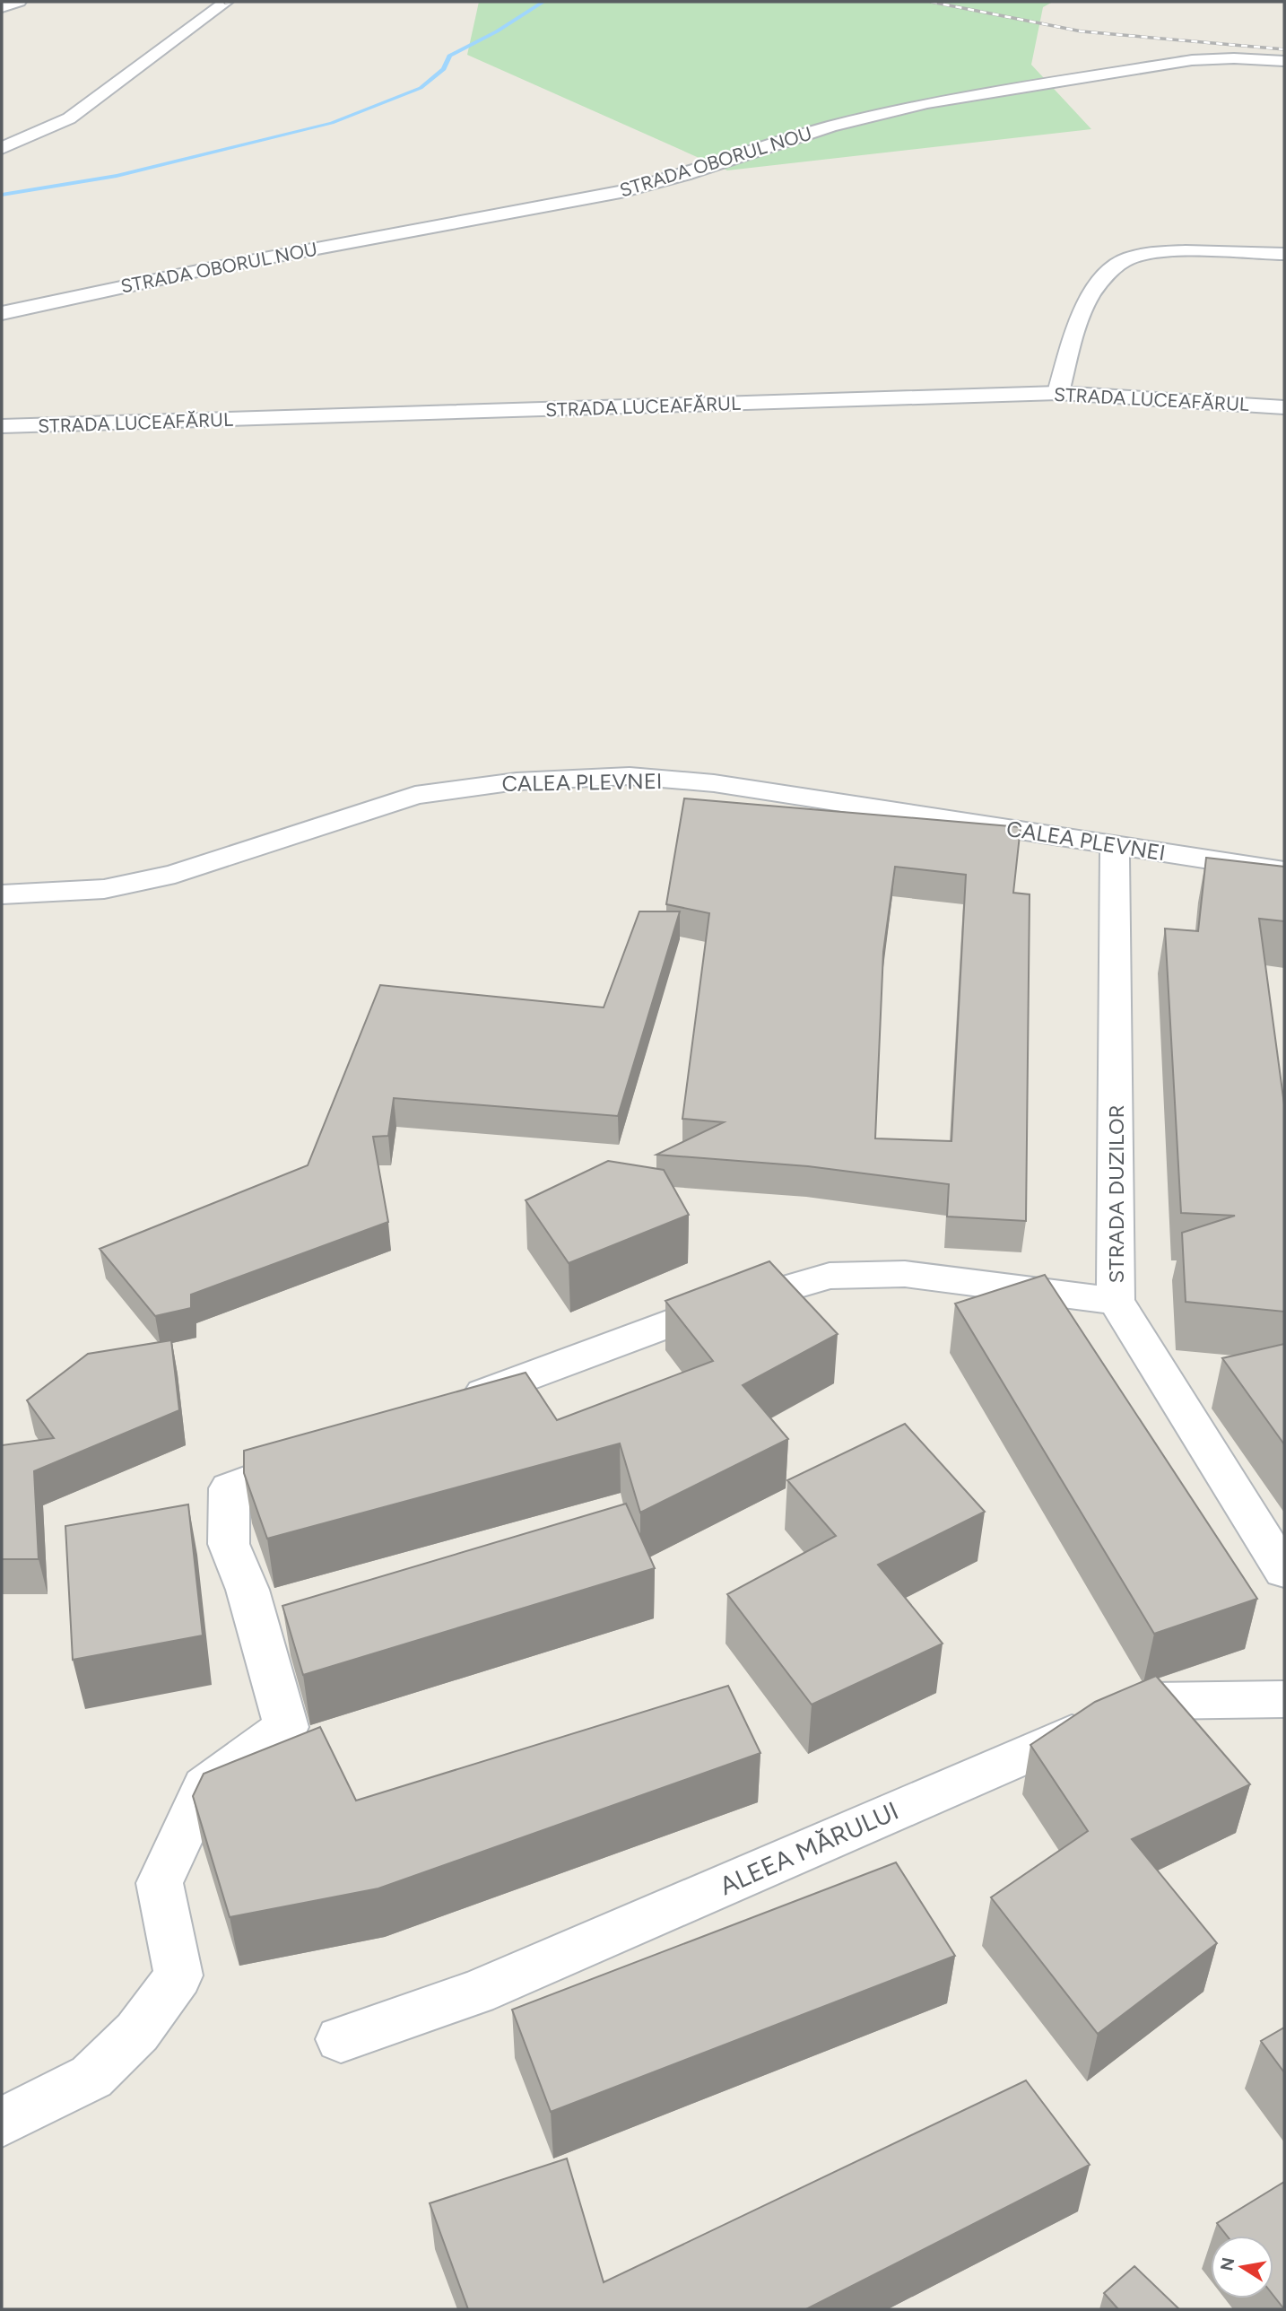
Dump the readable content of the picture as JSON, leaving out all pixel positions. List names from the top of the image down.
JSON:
{
  "streets": {
    "street": [
      "STRADA OBORUL NOU",
      "STRADA LUCEAFĂRUL",
      "CALEA PLEVNEI",
      "STRADA DUZILOR",
      "ALEEA MĂRULUI"
    ]
  },
  "crossings": [
    ["CALEA PLEVNEI", "STRADA DUZILOR"]
  ],
  "north": "left"
}
